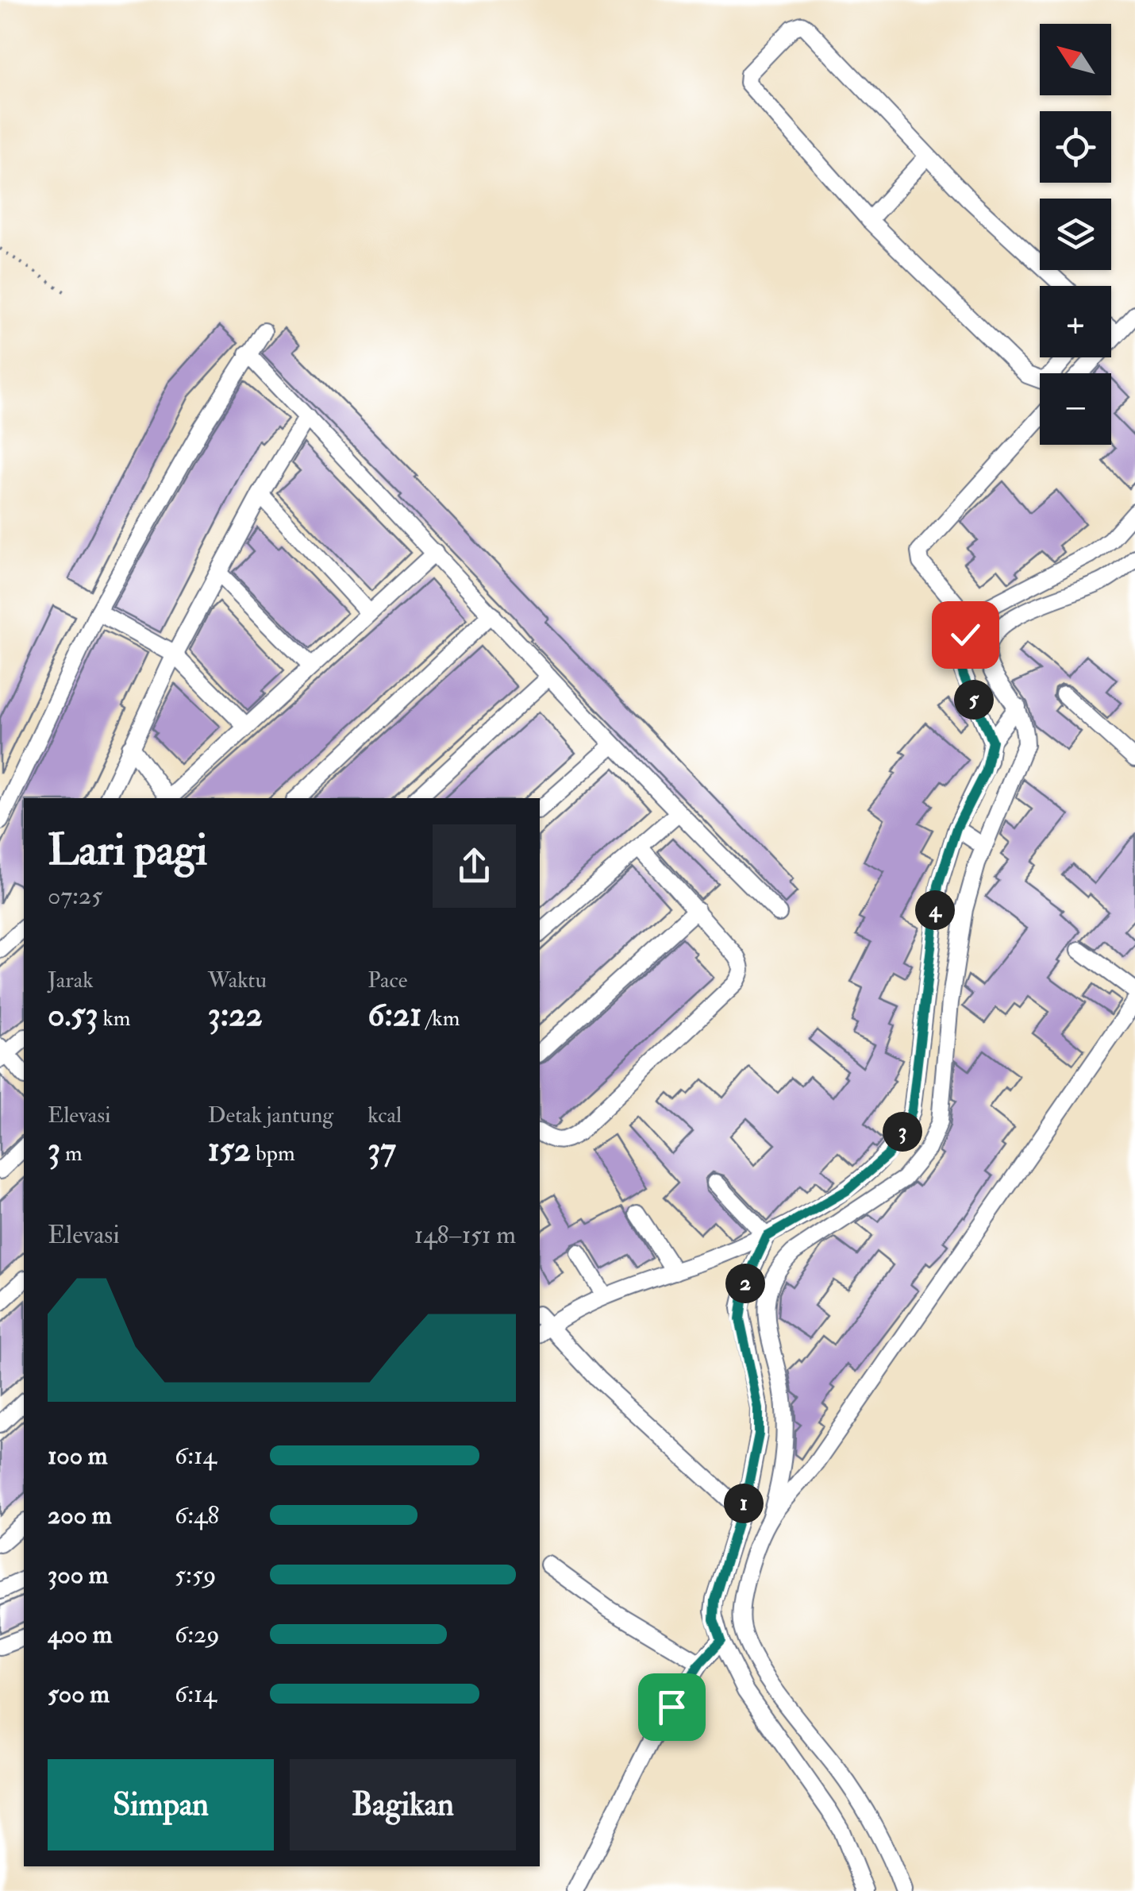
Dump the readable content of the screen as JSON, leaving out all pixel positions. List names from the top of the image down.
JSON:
{
  "north": "top left",
  "page": {
    "map_buttons": ["+", "−"],
    "pins": [
      "5",
      "4",
      "3",
      "2",
      "1"
    ],
    "heading": ["Lari pagi", "07:25"],
    "stats": [
      ["Jarak", "0.53 km"],
      ["Waktu", "3:22"],
      ["Pace", "6:21 /km"],
      ["Elevasi", "3 m"],
      ["Detak jantung", "152 bpm"],
      ["kcal", "37"]
    ],
    "chart": ["Elevasi", "148–151 m"],
    "list": [
      {
        "name": "100 m",
        "note": "6:14"
      },
      {
        "name": "200 m",
        "note": "6:48"
      },
      {
        "name": "300 m",
        "note": "5:59"
      },
      {
        "name": "400 m",
        "note": "6:29"
      },
      {
        "name": "500 m",
        "note": "6:14"
      }
    ],
    "buttons": ["Simpan", "Bagikan"]
  }
}
